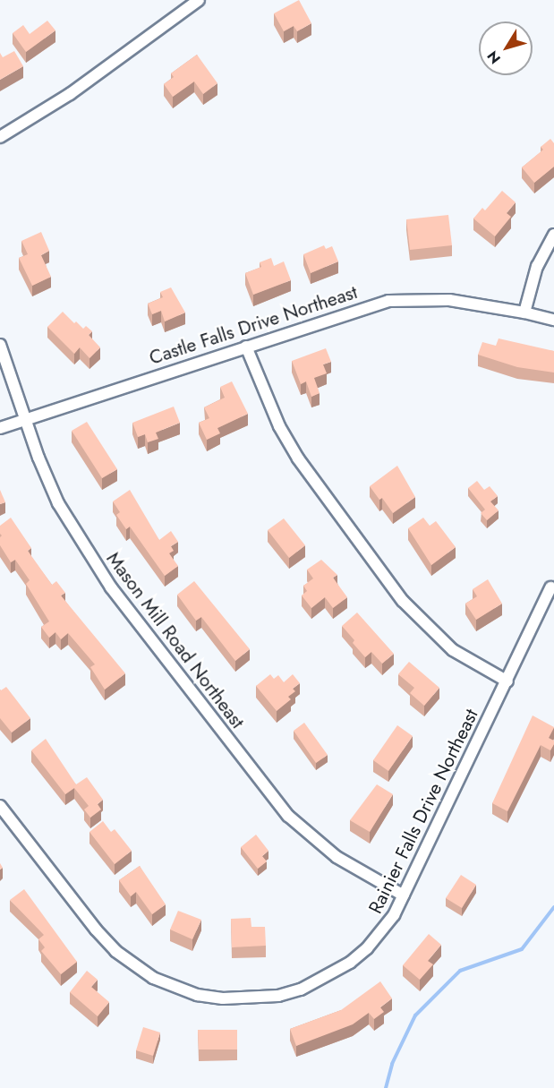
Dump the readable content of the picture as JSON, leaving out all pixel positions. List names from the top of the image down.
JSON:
{
  "streets": {
    "street": ["Castle Falls Drive Northeast", "Mason Mill Road Northeast", "Rainier Falls Drive Northeast"]
  },
  "crossings": [
    ["Castle Falls Drive Northeast", "Mason Mill Road Northeast"],
    ["Mason Mill Road Northeast", "Rainier Falls Drive Northeast"]
  ],
  "north": "bottom left"
}
